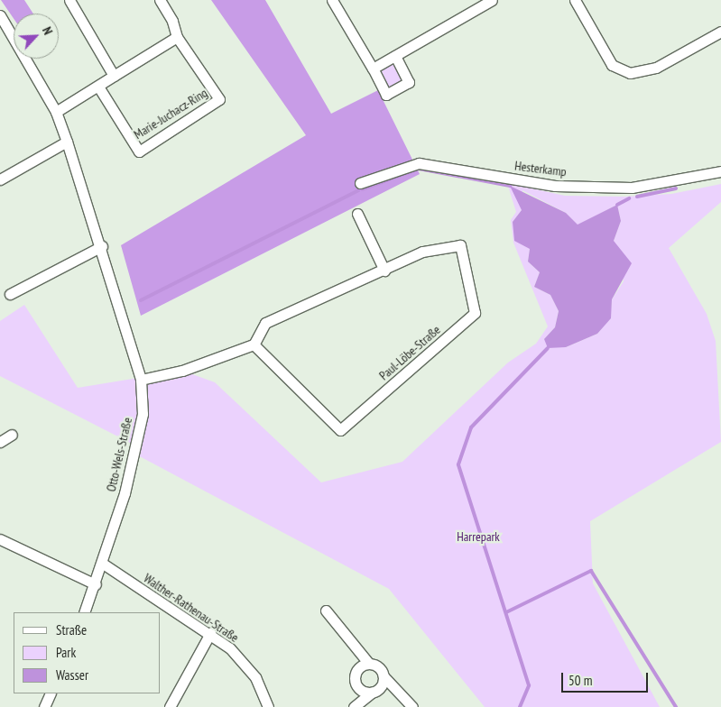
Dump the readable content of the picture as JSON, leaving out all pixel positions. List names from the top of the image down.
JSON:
{
  "streets": {
    "street": [
      "Marie-Juchacz-Ring",
      "Hesterkamp",
      "Paul-Löbe-Straße",
      "Otto-Wels-Straße",
      "Walther-Rathenau-Straße"
    ]
  },
  "crossings": [
    ["Otto-Wels-Straße", "Walther-Rathenau-Straße"]
  ],
  "parks": ["Harrepark"],
  "legend": ["Straße", "Park", "Wasser"],
  "scale_bar": "50 m",
  "north": "top right"
}
